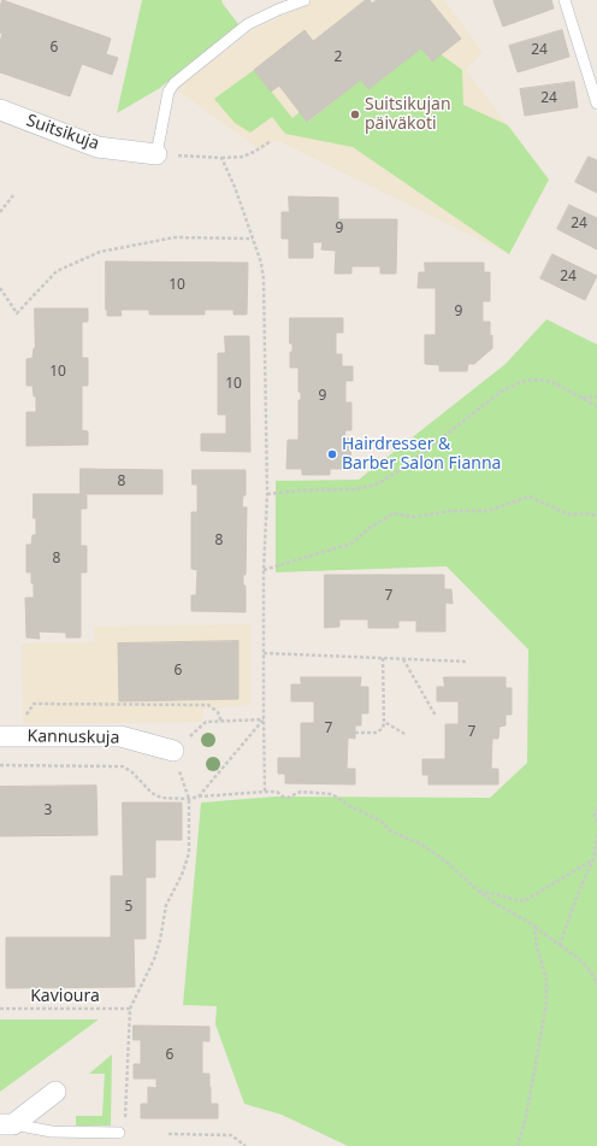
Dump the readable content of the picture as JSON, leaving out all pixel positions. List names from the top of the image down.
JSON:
{
  "streets": {
    "street": ["Suitsikuja", "Kannuskuja"],
    "path": ["Kavioura"]
  },
  "places": ["Suitsikujan päiväkoti", "Hairdresser & Barber Salon Fianna"],
  "house_numbers": [
    "6",
    "24",
    "2",
    "24",
    "24",
    "9",
    "24",
    "10",
    "9",
    "10",
    "10",
    "9",
    "8",
    "8",
    "8",
    "7",
    "6",
    "7",
    "7",
    "3",
    "5",
    "6"
  ]
}
